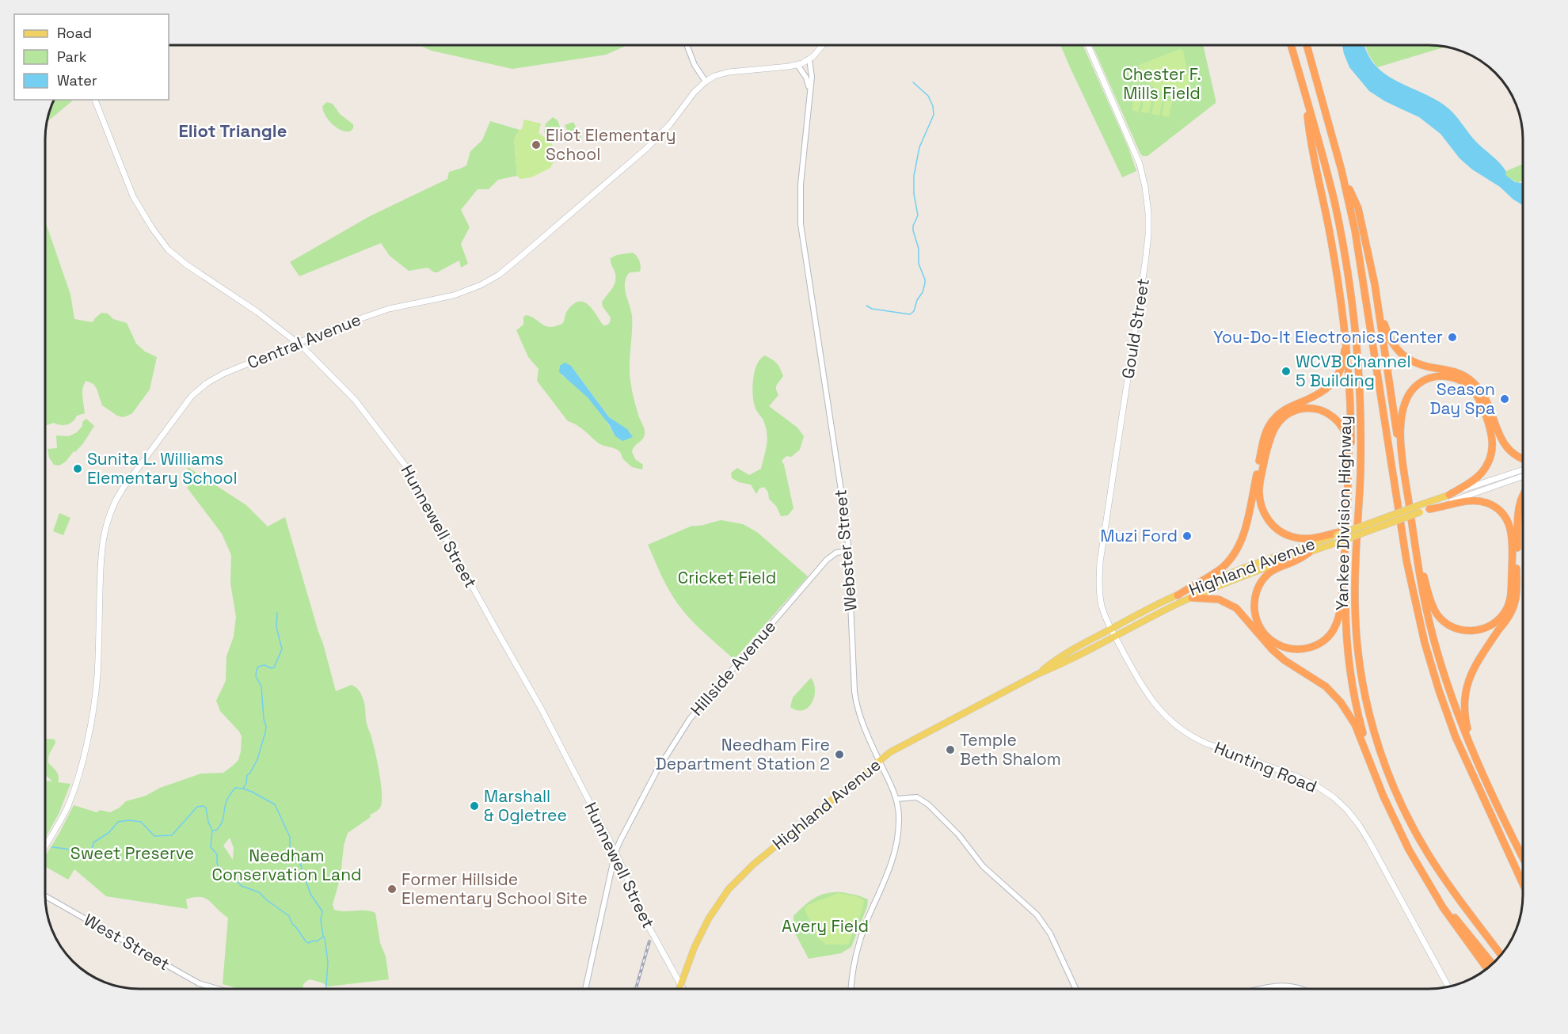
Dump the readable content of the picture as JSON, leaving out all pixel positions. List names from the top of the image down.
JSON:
{
  "streets": {
    "highway": ["Yankee Division Highway"],
    "main road": [
      "Gould Street",
      "Central Avenue",
      "Hunnewell Street",
      "Highland Avenue",
      "Hunting Road"
    ],
    "street": ["Webster Street", "Hillside Avenue", "West Street"]
  },
  "crossings": [
    ["Gould Street", "Highland Avenue"],
    ["Gould Street", "Hunting Road"],
    ["Central Avenue", "Hunnewell Street"],
    ["Central Avenue", "Webster Street"],
    ["Hunnewell Street", "Highland Avenue"],
    ["Hunnewell Street", "Hillside Avenue"],
    ["Webster Street", "Highland Avenue"],
    ["Webster Street", "Hillside Avenue"],
    ["Highland Avenue", "Hunting Road"]
  ],
  "districts": ["Eliot Triangle"],
  "parks": [
    "Chester F. Mills Field",
    "Cricket Field",
    "Sweet Preserve",
    "Needham Conservation Land",
    "Avery Field"
  ],
  "places": [
    "Eliot Elementary School",
    "You-Do-It Electronics Center",
    "WCVB Channel 5 Building",
    "Season Day Spa",
    "Sunita L. Williams Elementary School",
    "Muzi Ford",
    "Temple Beth Shalom",
    "Needham Fire Department Station 2",
    "Marshall & Ogletree",
    "Former Hillside Elementary School Site"
  ],
  "legend": ["Road", "Park", "Water"]
}
